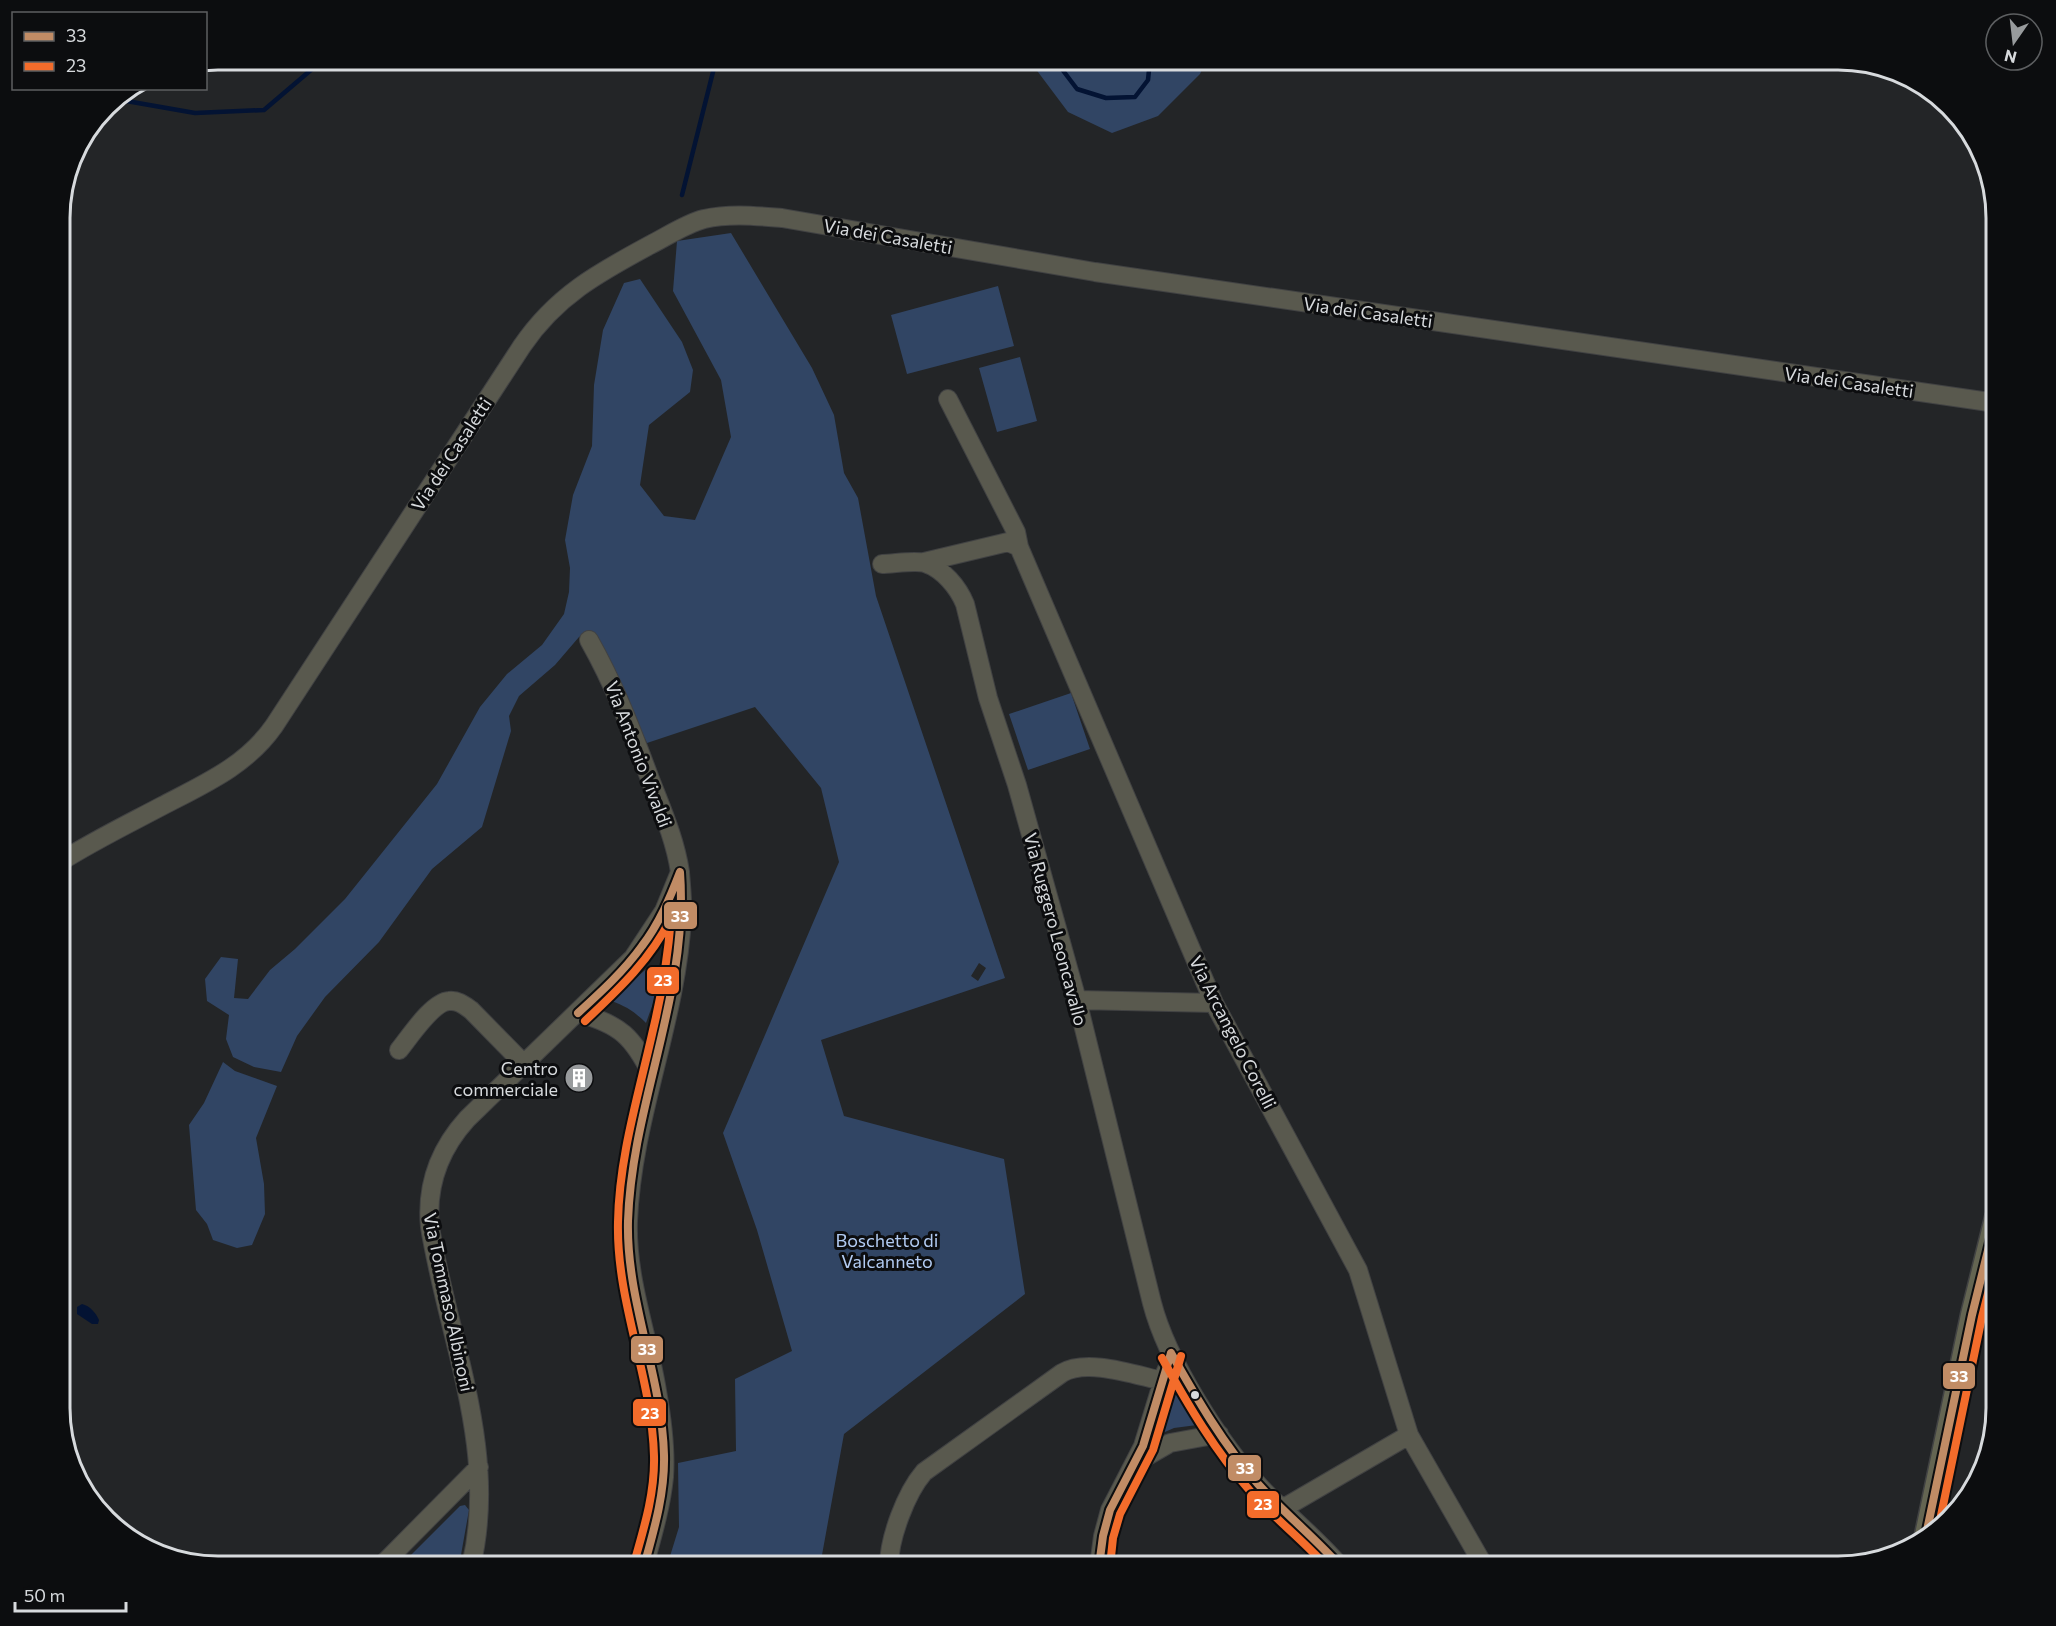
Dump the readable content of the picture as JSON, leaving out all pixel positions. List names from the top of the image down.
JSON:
{
  "streets": {
    "street": [
      "Via dei Casaletti",
      "Via Antonio Vivaldi",
      "Via Ruggero Leoncavallo",
      "Via Arcangelo Corelli",
      "Via Tommaso Albinoni"
    ]
  },
  "crossings": [
    ["Via Antonio Vivaldi", "Via Tommaso Albinoni"]
  ],
  "parks": ["Boschetto di Valcanneto"],
  "places": {
    "building": ["Centro commerciale"]
  },
  "lines": ["transit line 33", "transit line 23"],
  "legend": ["33", "23"],
  "scale_bar": "50 m",
  "north": "bottom"
}
